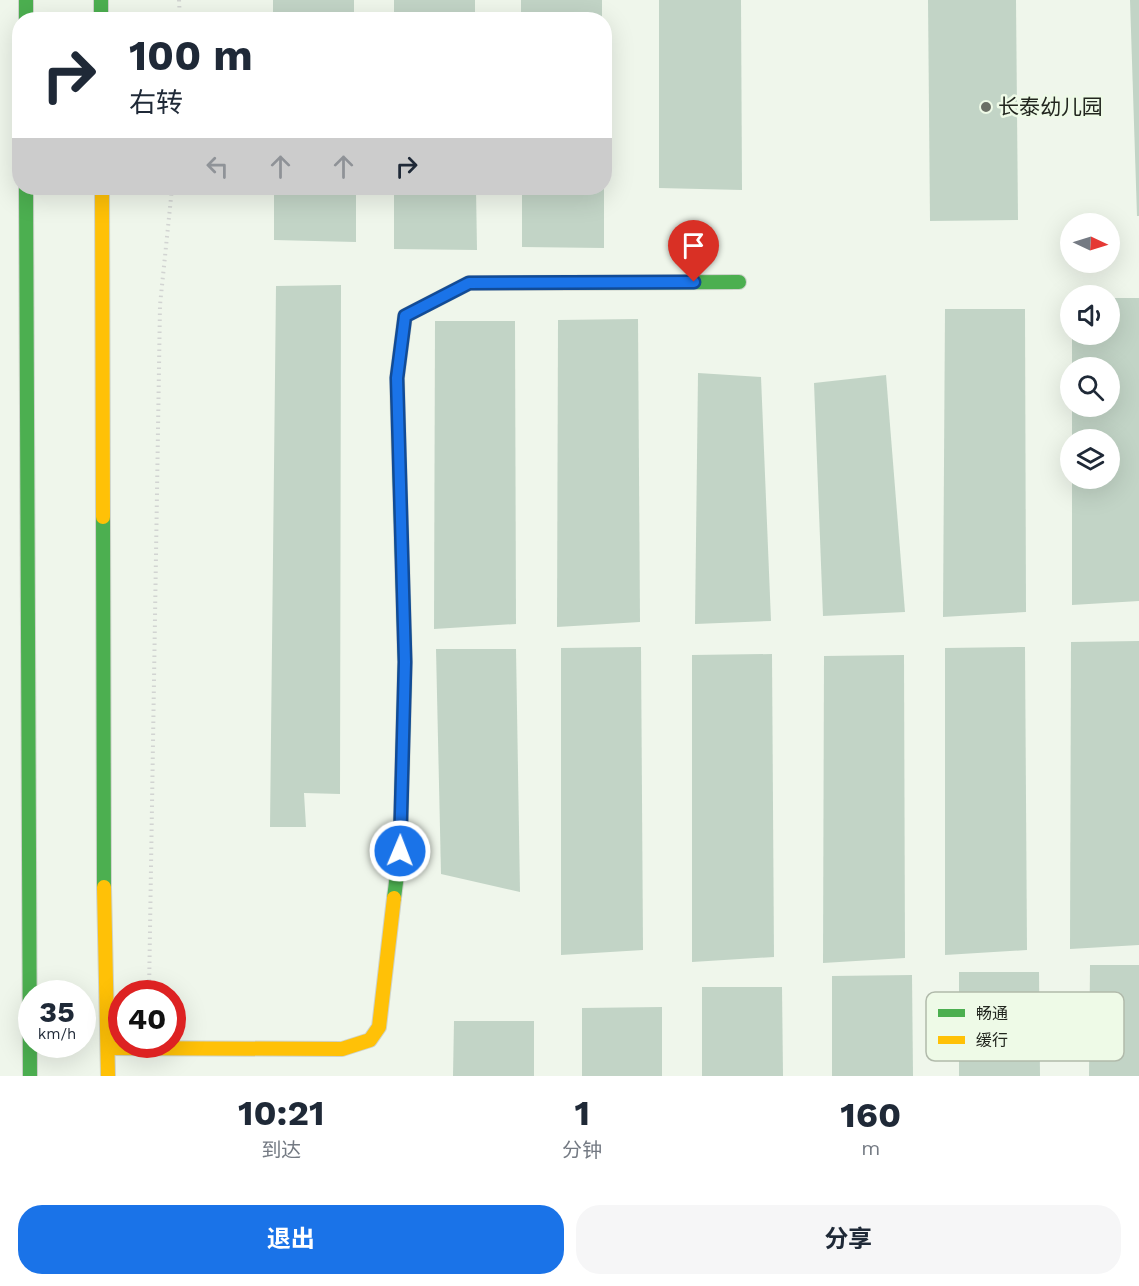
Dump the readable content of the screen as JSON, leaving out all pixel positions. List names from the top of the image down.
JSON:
{
  "places": ["长泰幼儿园"],
  "legend": ["畅通", "缓行"],
  "north": "right",
  "page": {
    "turn": ["100 m", "右转"],
    "speed": "35 km/h",
    "limit": "40",
    "eta": [
      "10:21",
      "到达",
      "1",
      "分钟",
      "160",
      "m"
    ],
    "buttons": ["退出", "分享"]
  }
}
